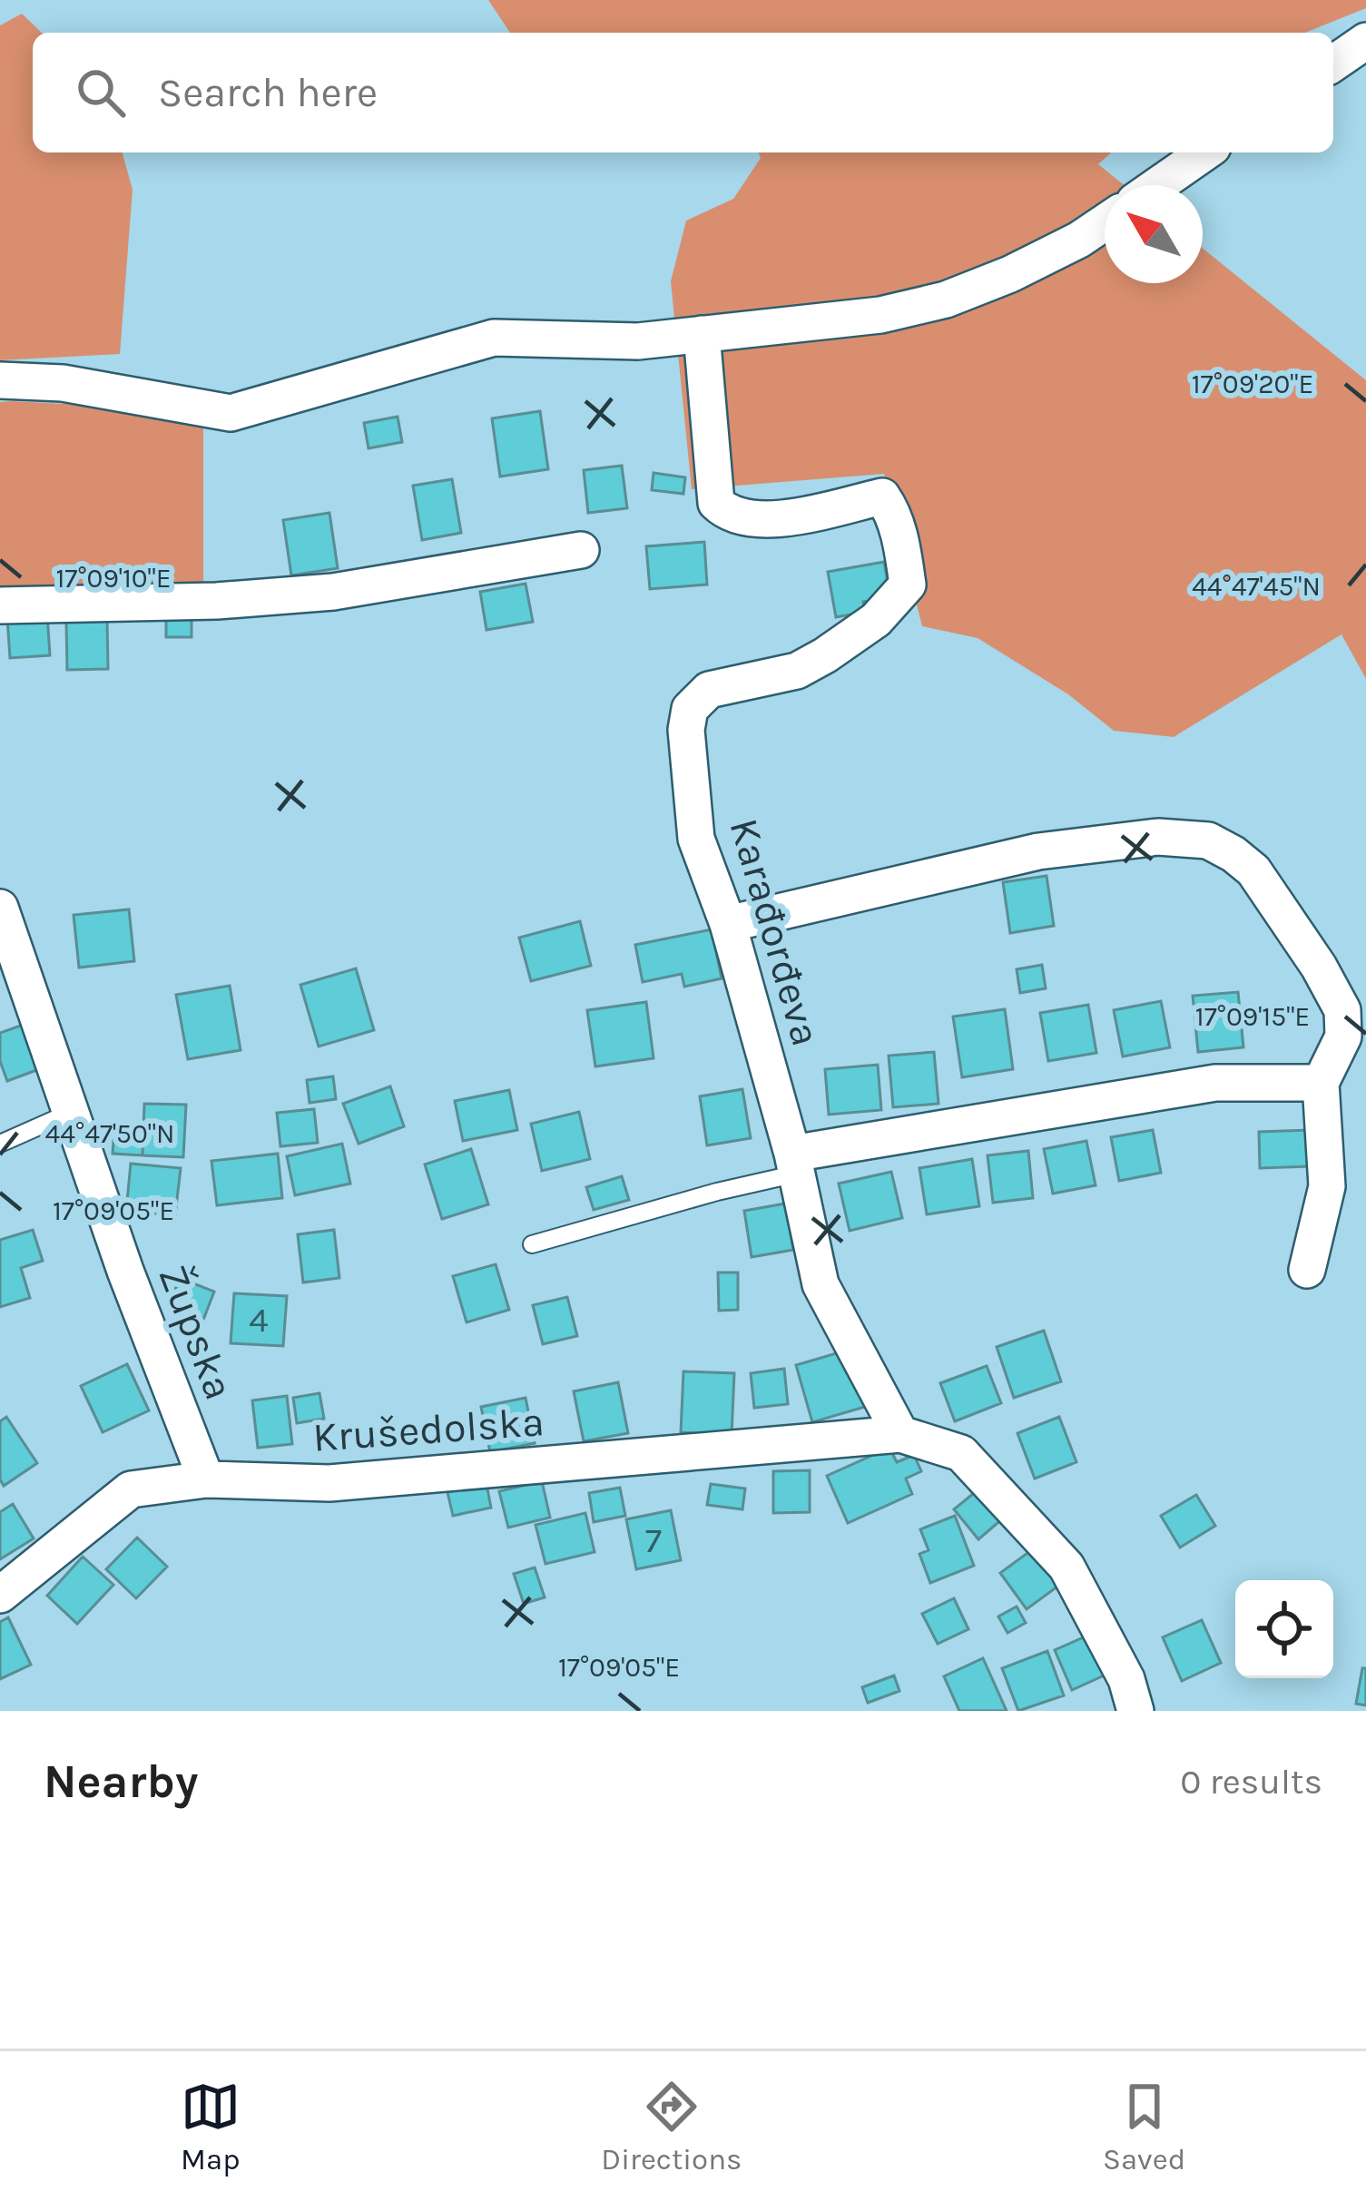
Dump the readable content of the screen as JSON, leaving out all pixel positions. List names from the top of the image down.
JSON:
{
  "streets": {
    "street": ["Karađorđeva", "Župska", "Krušedolska"]
  },
  "crossings": [
    ["Karađorđeva", "Krušedolska"],
    ["Župska", "Krušedolska"]
  ],
  "house_numbers": ["4", "7"],
  "north": "top left",
  "page": {
    "search": "Search here",
    "heading": ["Nearby", "0 results"],
    "nav": ["Map", "Directions", "Saved"]
  },
  "coordinates": [
    "17°09'20\"E",
    "17°09'10\"E",
    "44°47'45\"N",
    "17°09'15\"E",
    "44°47'50\"N",
    "17°09'05\"E"
  ]
}
